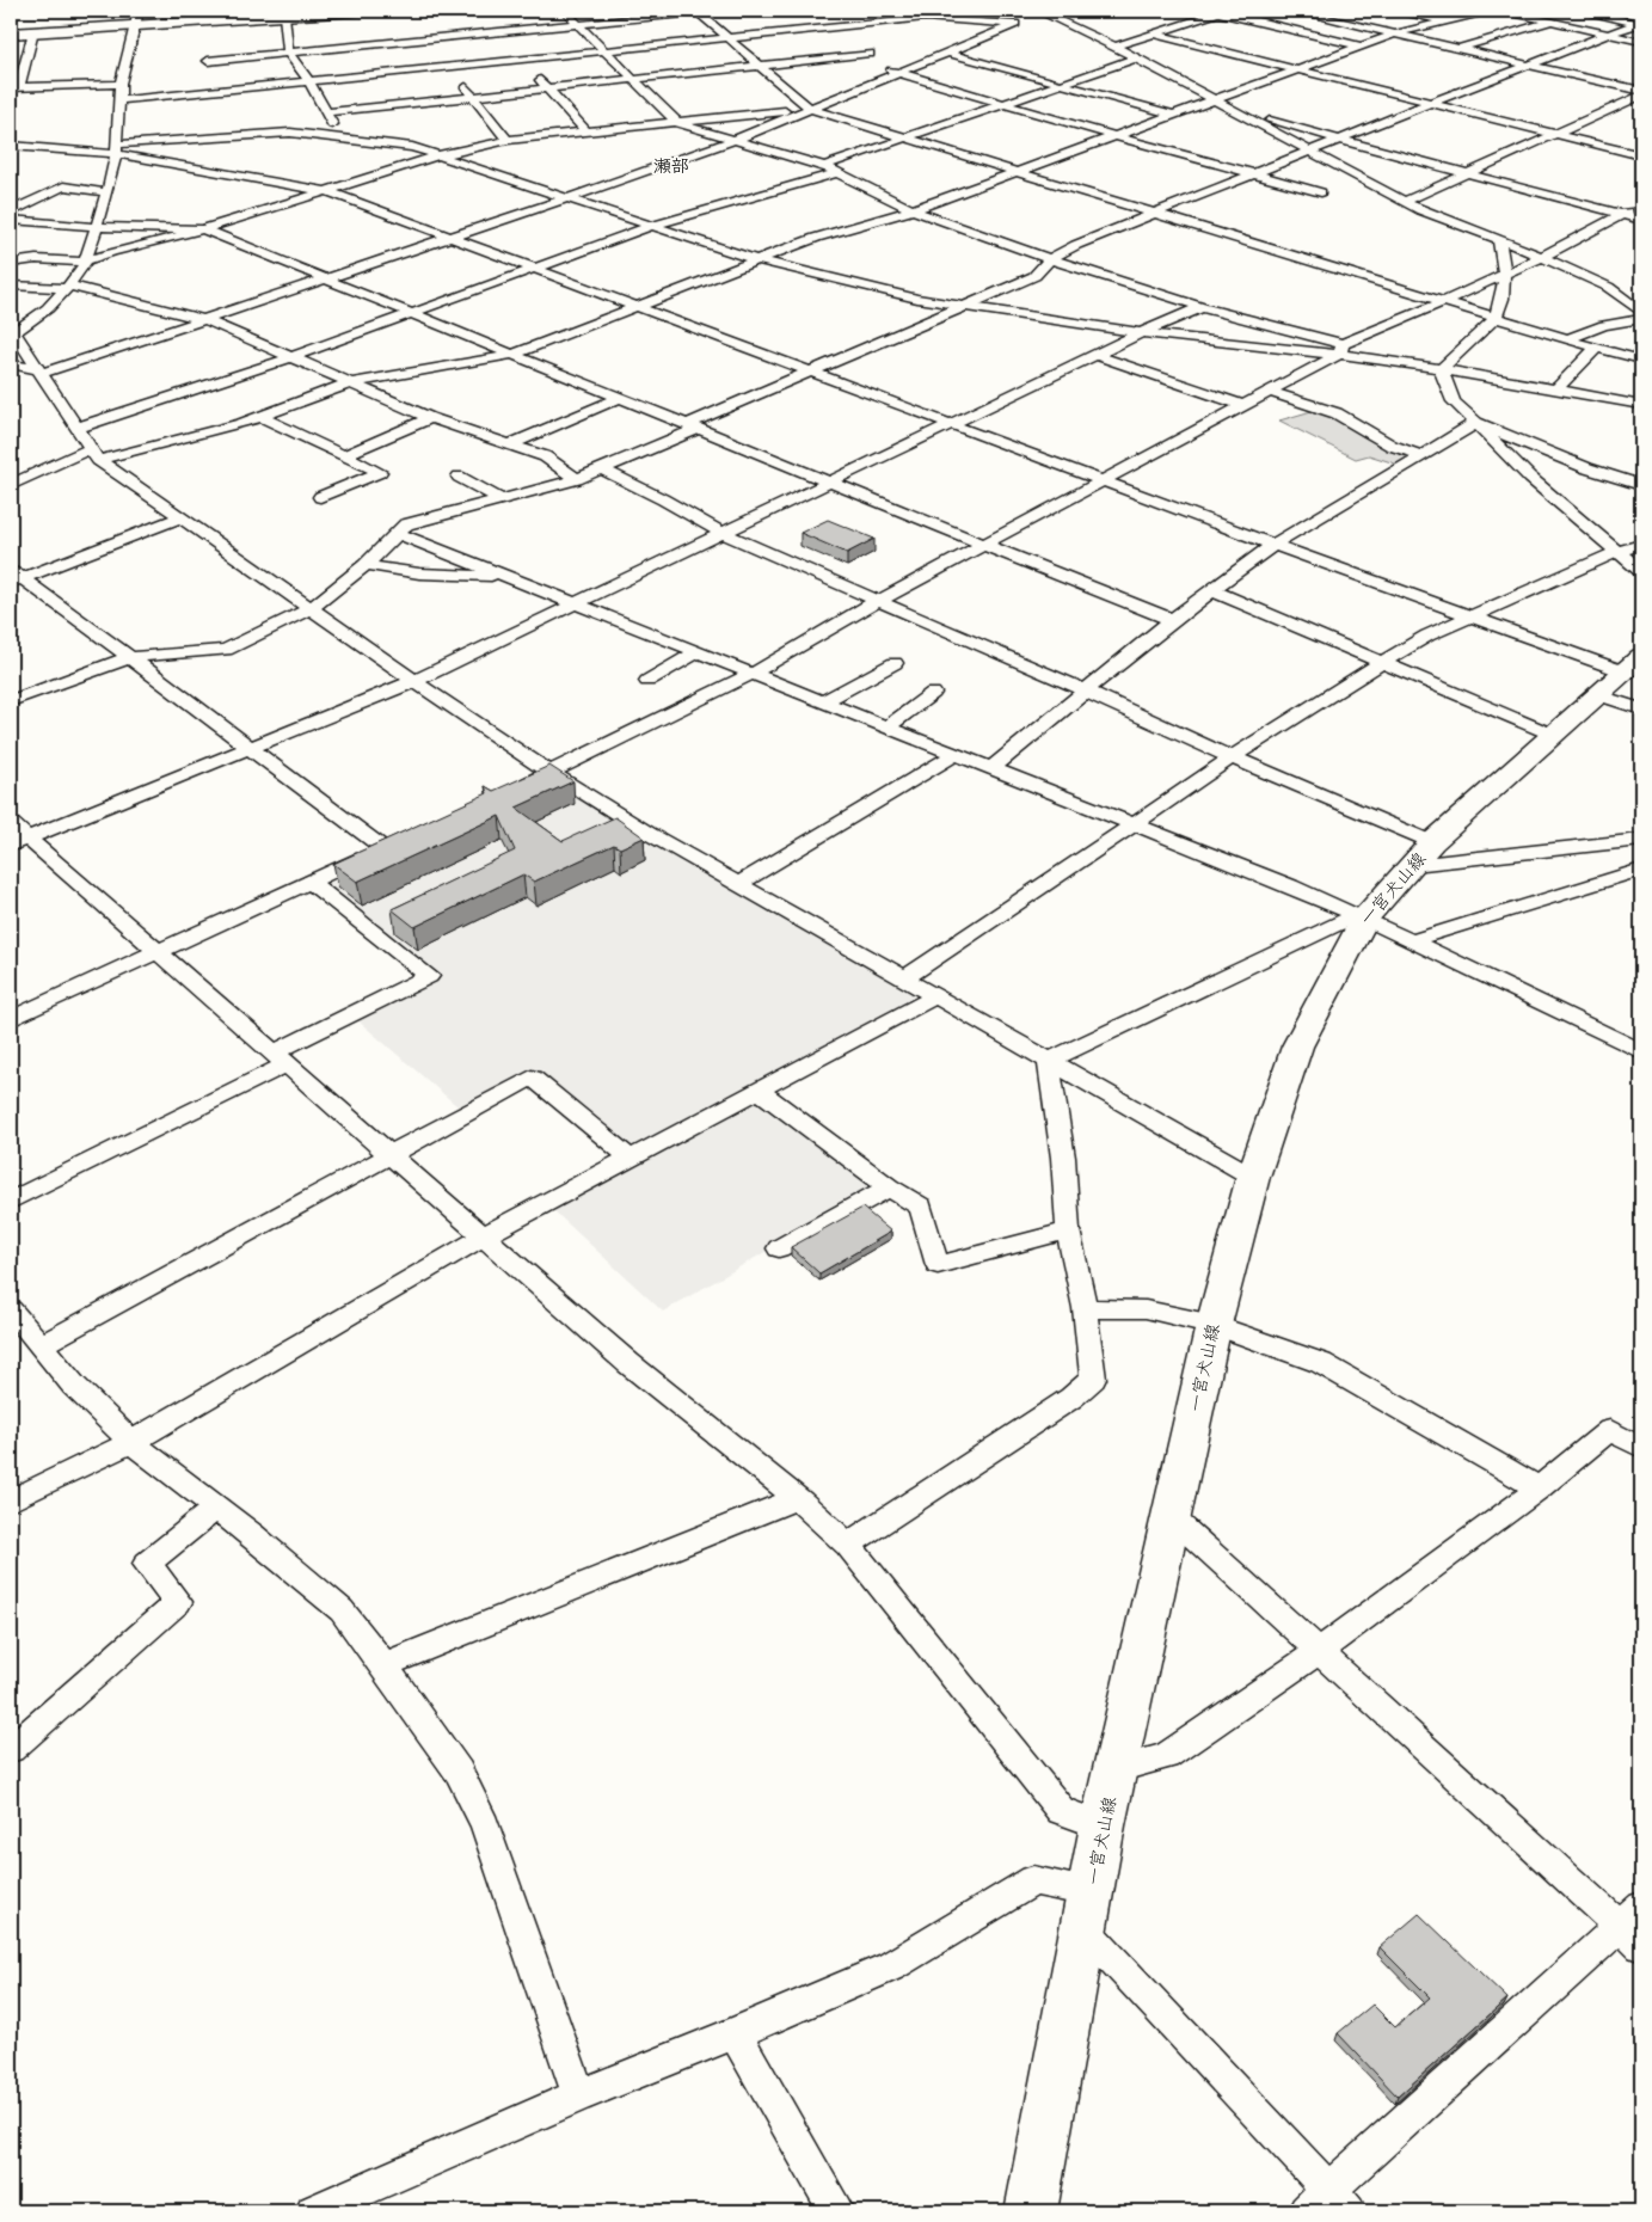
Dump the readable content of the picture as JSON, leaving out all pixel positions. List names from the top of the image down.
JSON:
{
  "streets": {
    "main road": ["一宮犬山線"]
  },
  "districts": ["瀬部"]
}
